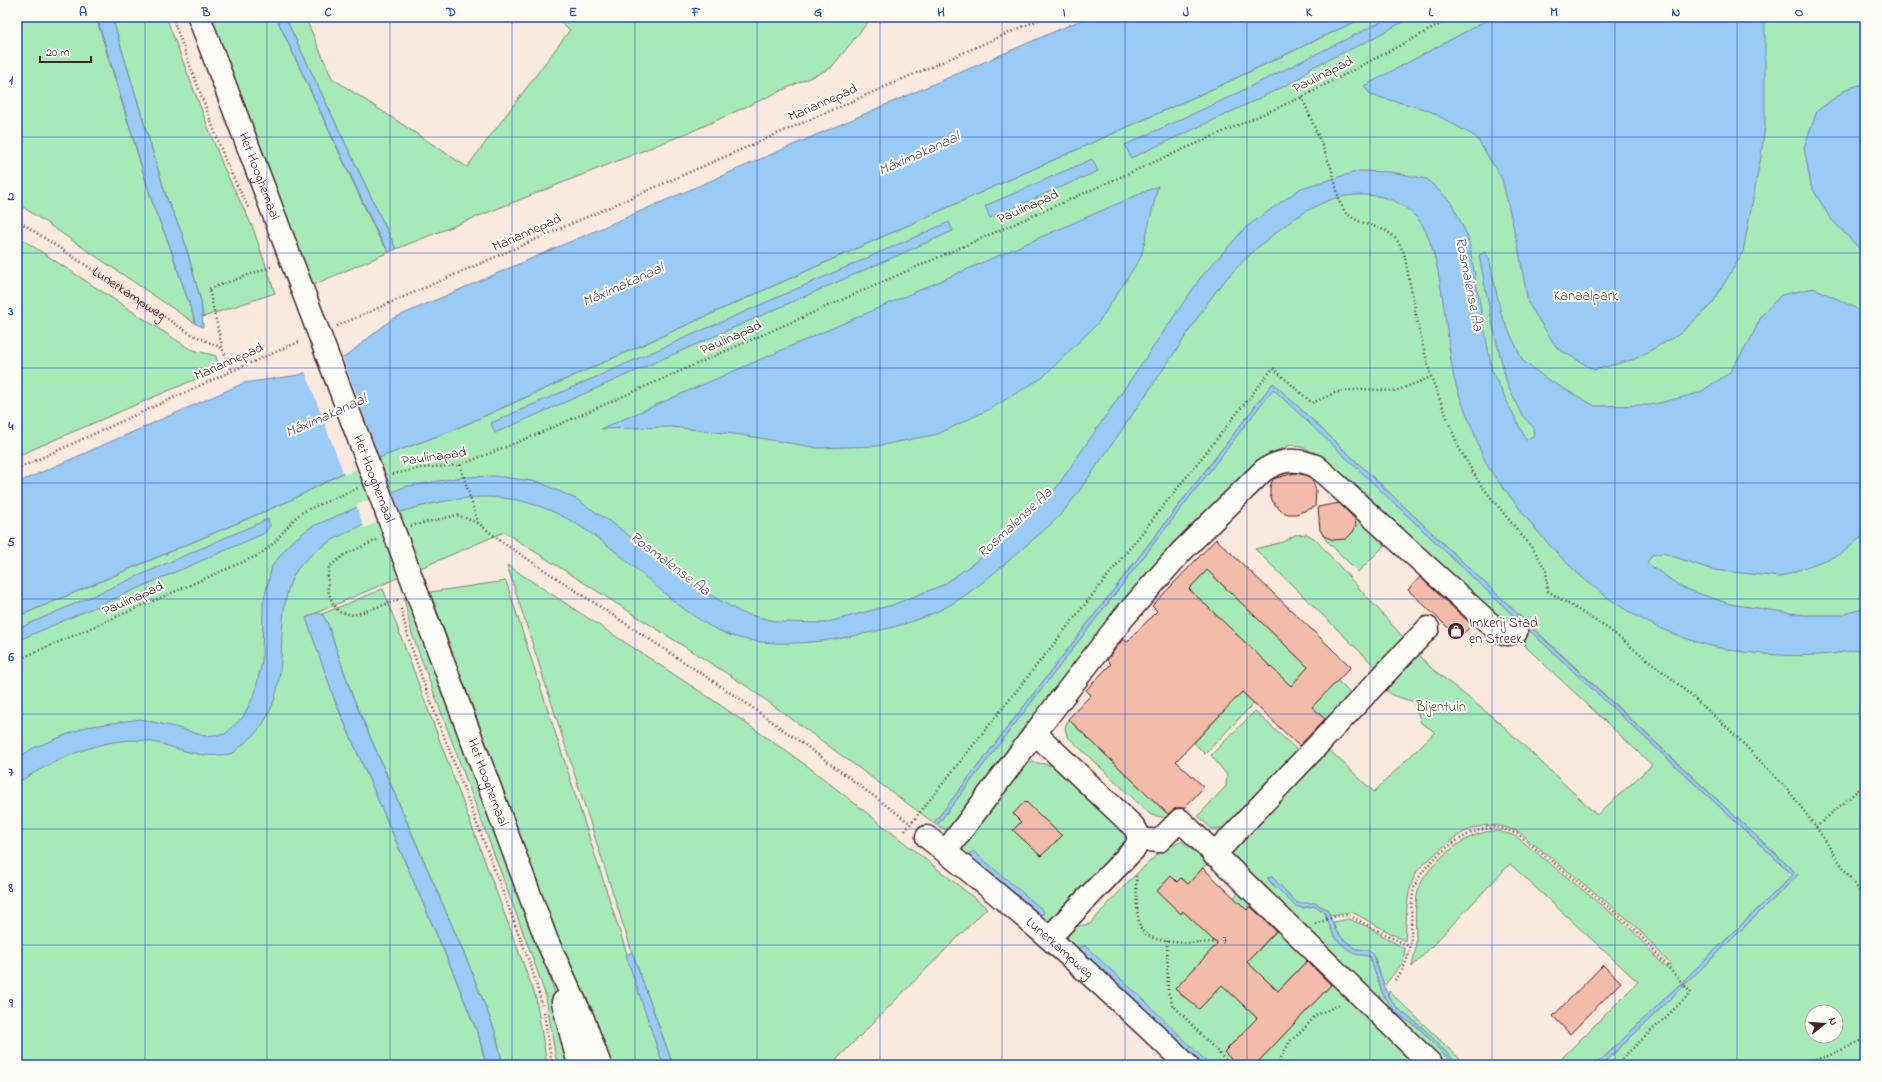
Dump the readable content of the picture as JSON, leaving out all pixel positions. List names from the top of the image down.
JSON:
{
  "streets": {
    "street": ["Het Hooghemaal", "Lunerkampweg"],
    "path": ["Paulinapad", "Mariannepad"]
  },
  "water": ["Máximakanaal", "Rosmalense Aa"],
  "parks": ["Kanaalpark", "Bijentuin"],
  "places": {
    "shop": ["Imkerij Stad en Streek"]
  },
  "house_numbers": ["7"],
  "scale_bar": "20 m",
  "north": "right",
  "grid": {
    "columns": [
      "A",
      "B",
      "C",
      "D",
      "E",
      "F",
      "G",
      "H",
      "I",
      "J",
      "K",
      "L",
      "M",
      "N",
      "O"
    ],
    "rows": [
      "1",
      "2",
      "3",
      "4",
      "5",
      "6",
      "7",
      "8",
      "9"
    ]
  }
}
